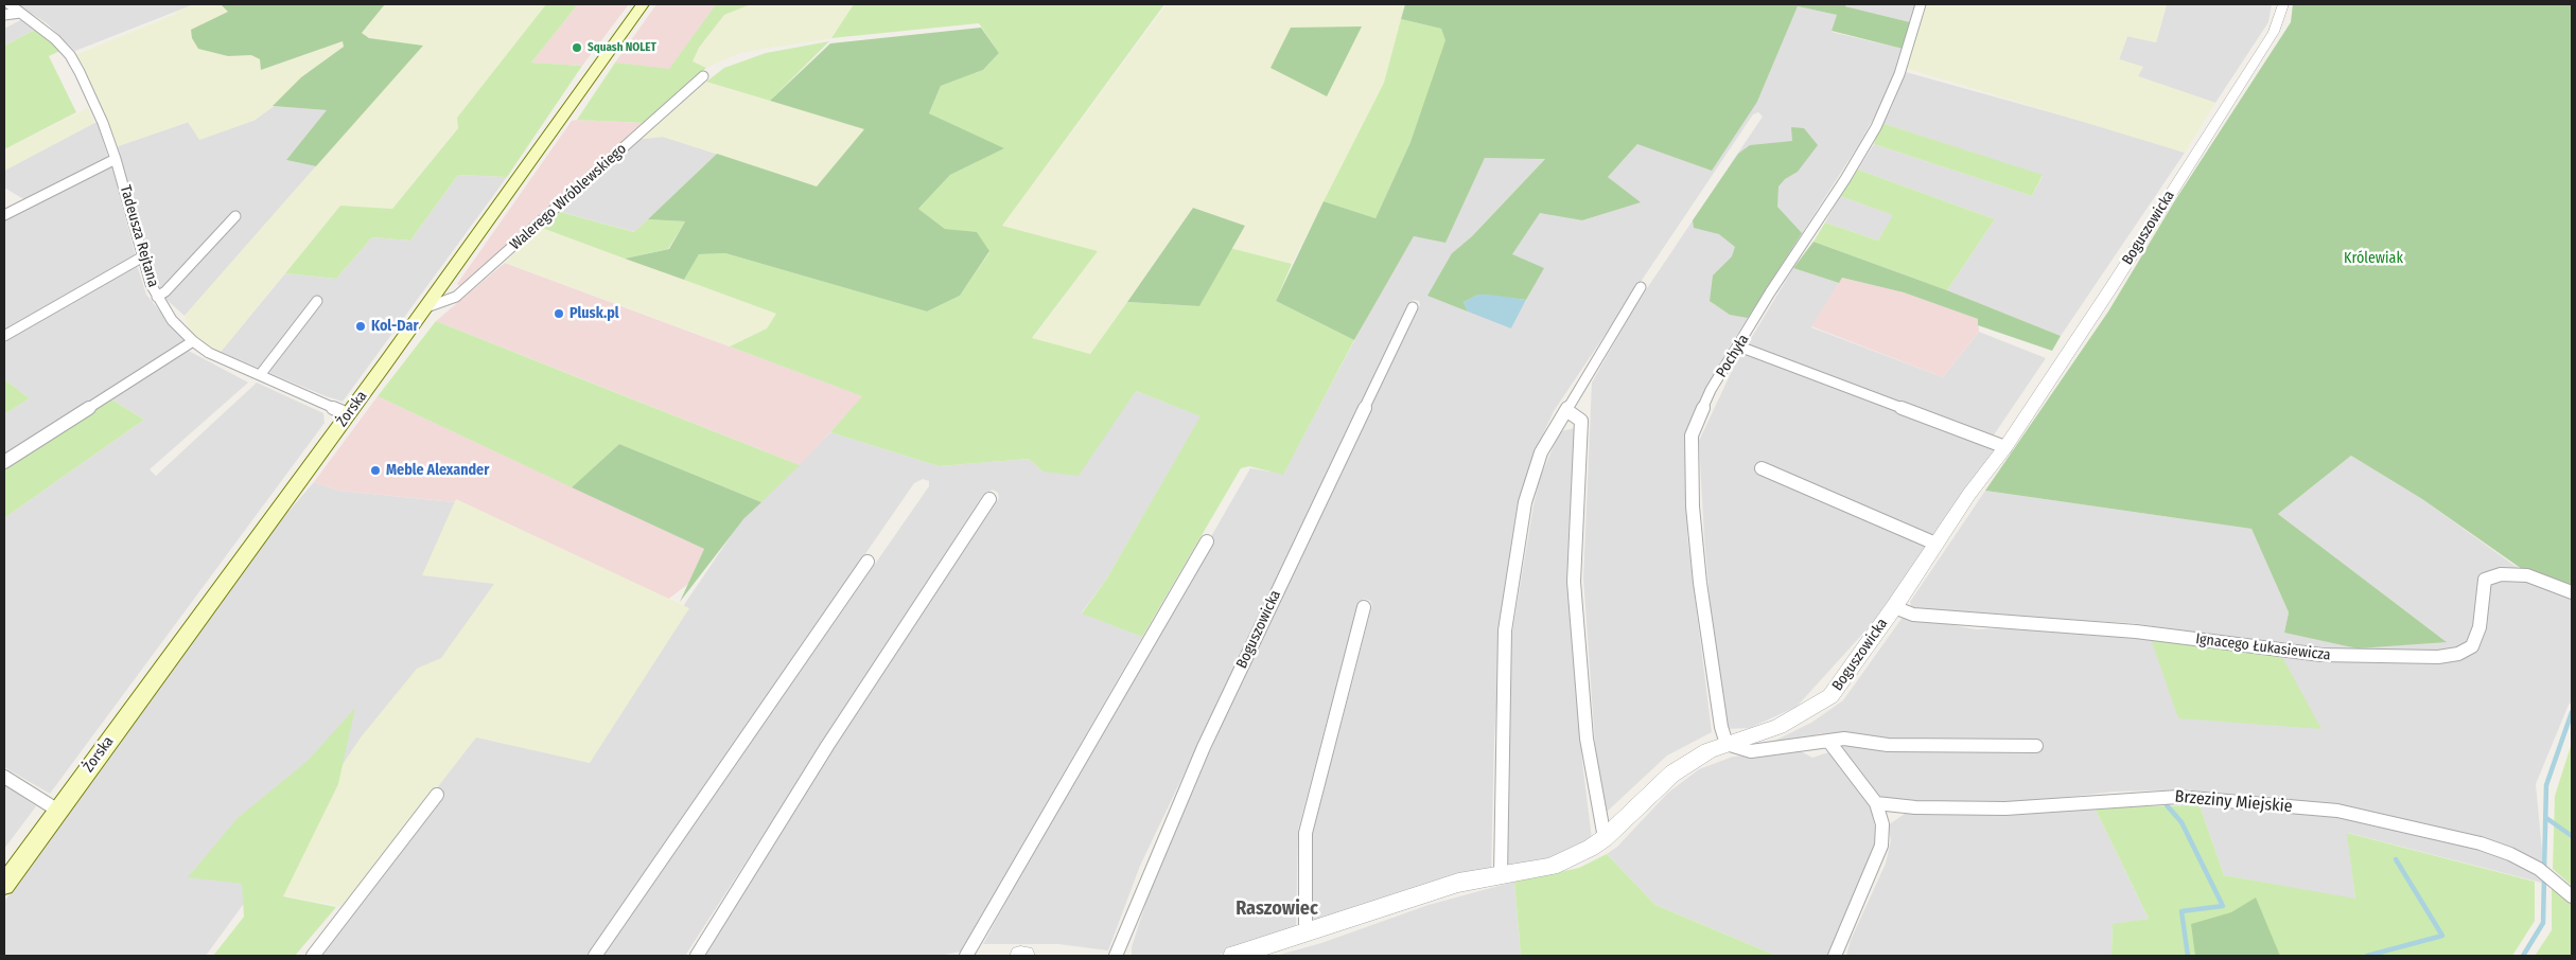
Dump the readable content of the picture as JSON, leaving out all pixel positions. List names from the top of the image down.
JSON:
{
  "streets": {
    "main road": ["Żorska"],
    "street": [
      "Walerego Wróblewskiego",
      "Boguszowicka",
      "Tadeusza Rejtana",
      "Pochyła",
      "Ignacego Łukasiewicza",
      "Brzeziny Miejskie"
    ]
  },
  "crossings": [
    ["Walerego Wróblewskiego", "Żorska"],
    ["Boguszowicka", "Pochyła"],
    ["Boguszowicka", "Ignacego Łukasiewicza"],
    ["Tadeusza Rejtana", "Żorska"]
  ],
  "districts": ["Raszowiec"],
  "parks": ["Królewiak"],
  "places": [
    "Squash NOLET",
    "Plusk.pl",
    "Kol-Dar",
    "Meble Alexander"
  ]
}
